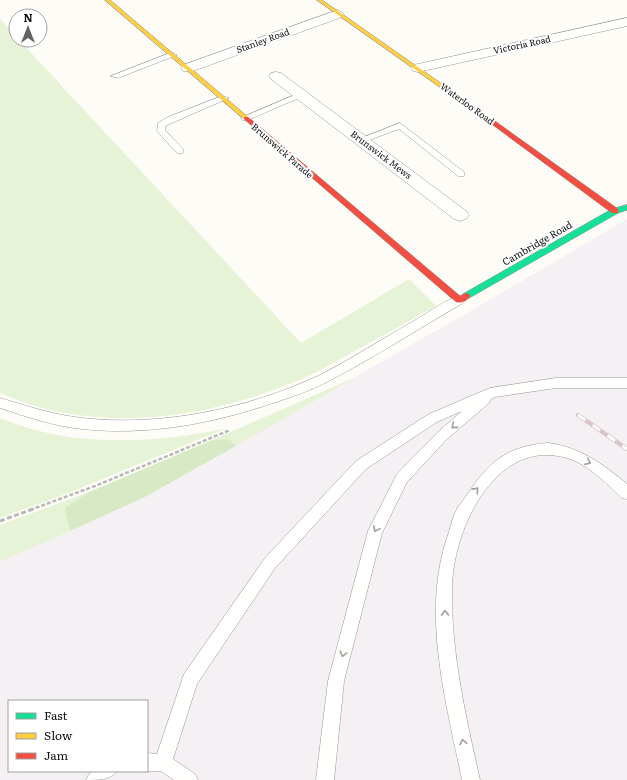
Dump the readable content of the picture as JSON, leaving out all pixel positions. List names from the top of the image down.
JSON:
{
  "streets": {
    "street": [
      "Stanley Road",
      "Victoria Road",
      "Waterloo Road",
      "Brunswick Parade",
      "Brunswick Mews",
      "Cambridge Road"
    ]
  },
  "crossings": [
    ["Stanley Road", "Waterloo Road"],
    ["Stanley Road", "Brunswick Parade"],
    ["Victoria Road", "Waterloo Road"],
    ["Waterloo Road", "Cambridge Road"],
    ["Brunswick Parade", "Cambridge Road"]
  ],
  "legend": ["Fast", "Slow", "Jam"],
  "north": "top"
}
